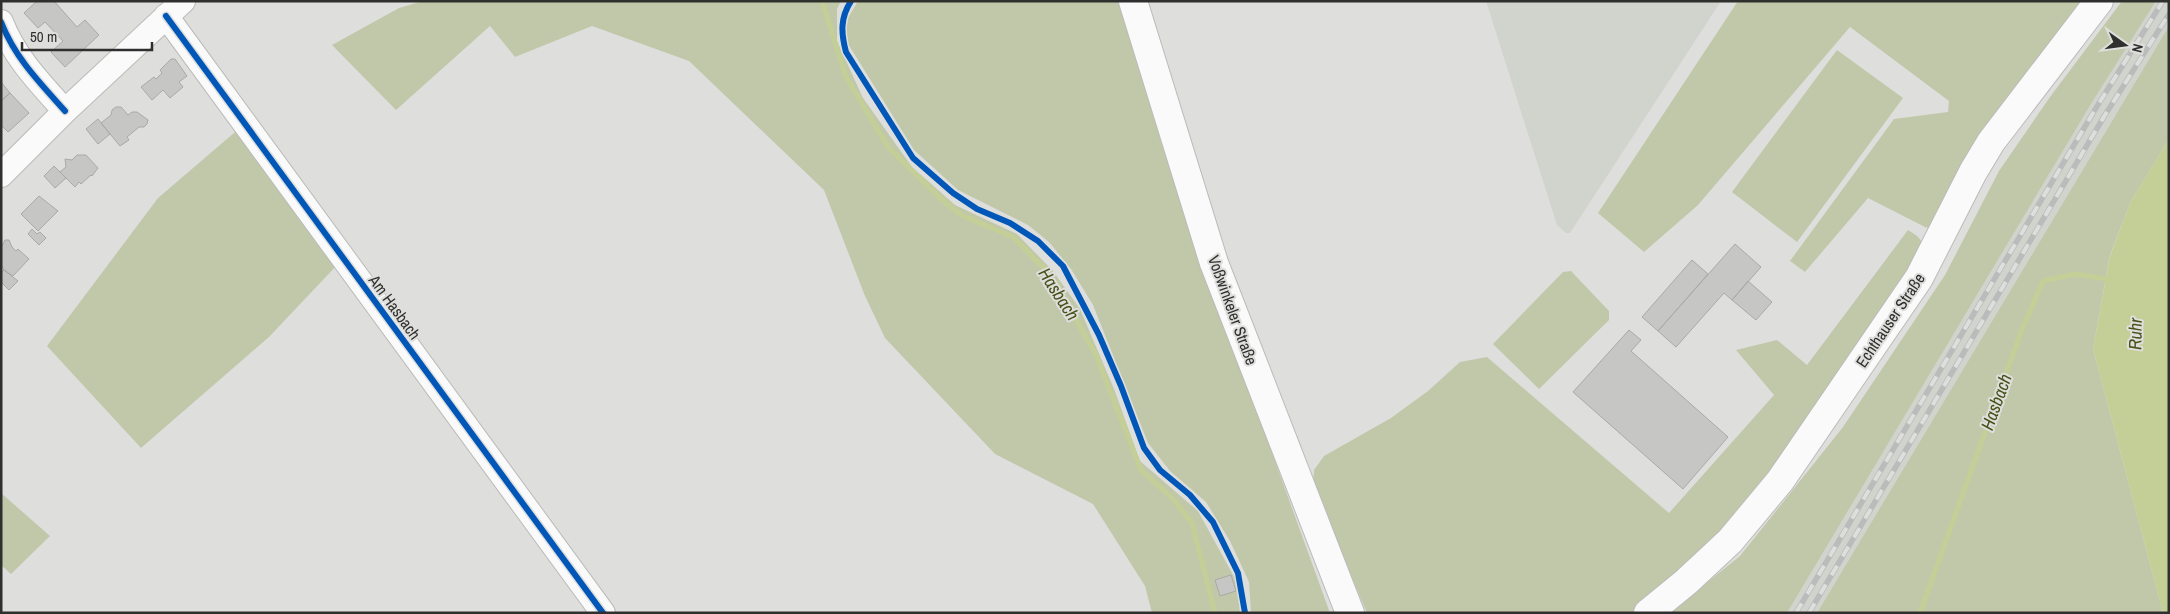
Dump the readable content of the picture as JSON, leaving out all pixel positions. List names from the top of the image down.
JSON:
{
  "streets": {
    "main road": ["Voßwinkeler Straße", "Echthauser Straße"],
    "street": ["Am Hasbach"]
  },
  "water": ["Hasbach", "Ruhr"],
  "scale_bar": "50 m",
  "north": "right"
}
